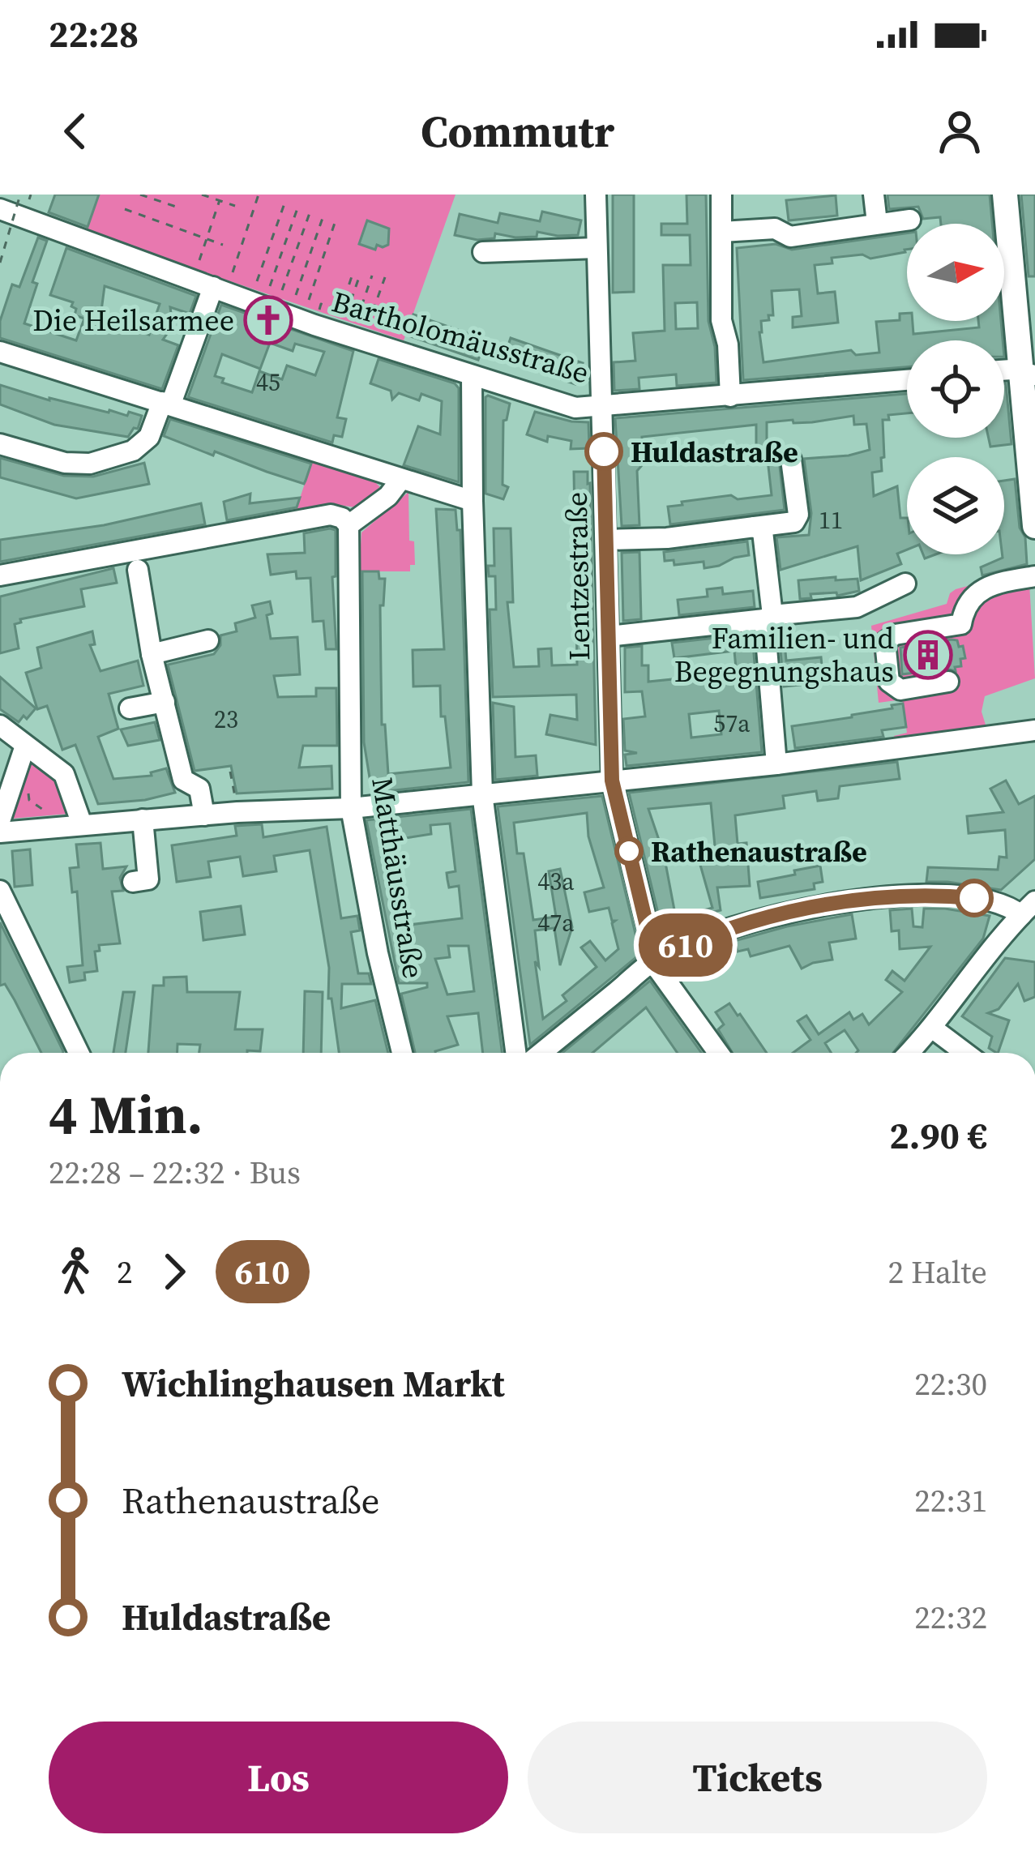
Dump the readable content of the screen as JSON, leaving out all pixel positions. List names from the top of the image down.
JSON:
{
  "streets": {
    "street": ["Bartholomäusstraße", "Lentzestraße", "Matthäusstraße"]
  },
  "crossings": [
    ["Bartholomäusstraße", "Lentzestraße"]
  ],
  "places": {
    "church": ["Die Heilsarmee"],
    "other": ["Huldastraße", "Rathenaustraße"],
    "building": ["Familien- und Begegnungshaus"]
  },
  "lines": ["bus line 610"],
  "house_numbers": [
    "45",
    "11",
    "23",
    "57a",
    "43a",
    "47a"
  ],
  "north": "right",
  "page": {
    "status": "22:28",
    "header": "Commutr",
    "on_map": "610",
    "heading": ["4 Min.", "22:28 – 22:32 · Bus", "2.90 €"],
    "legs": ["2", "610", "2 Halte"],
    "list": [
      {
        "name": "Wichlinghausen Markt",
        "value": "22:30"
      },
      {
        "name": "Rathenaustraße",
        "value": "22:31"
      },
      {
        "name": "Huldastraße",
        "value": "22:32"
      }
    ],
    "buttons": ["Los", "Tickets"]
  }
}
